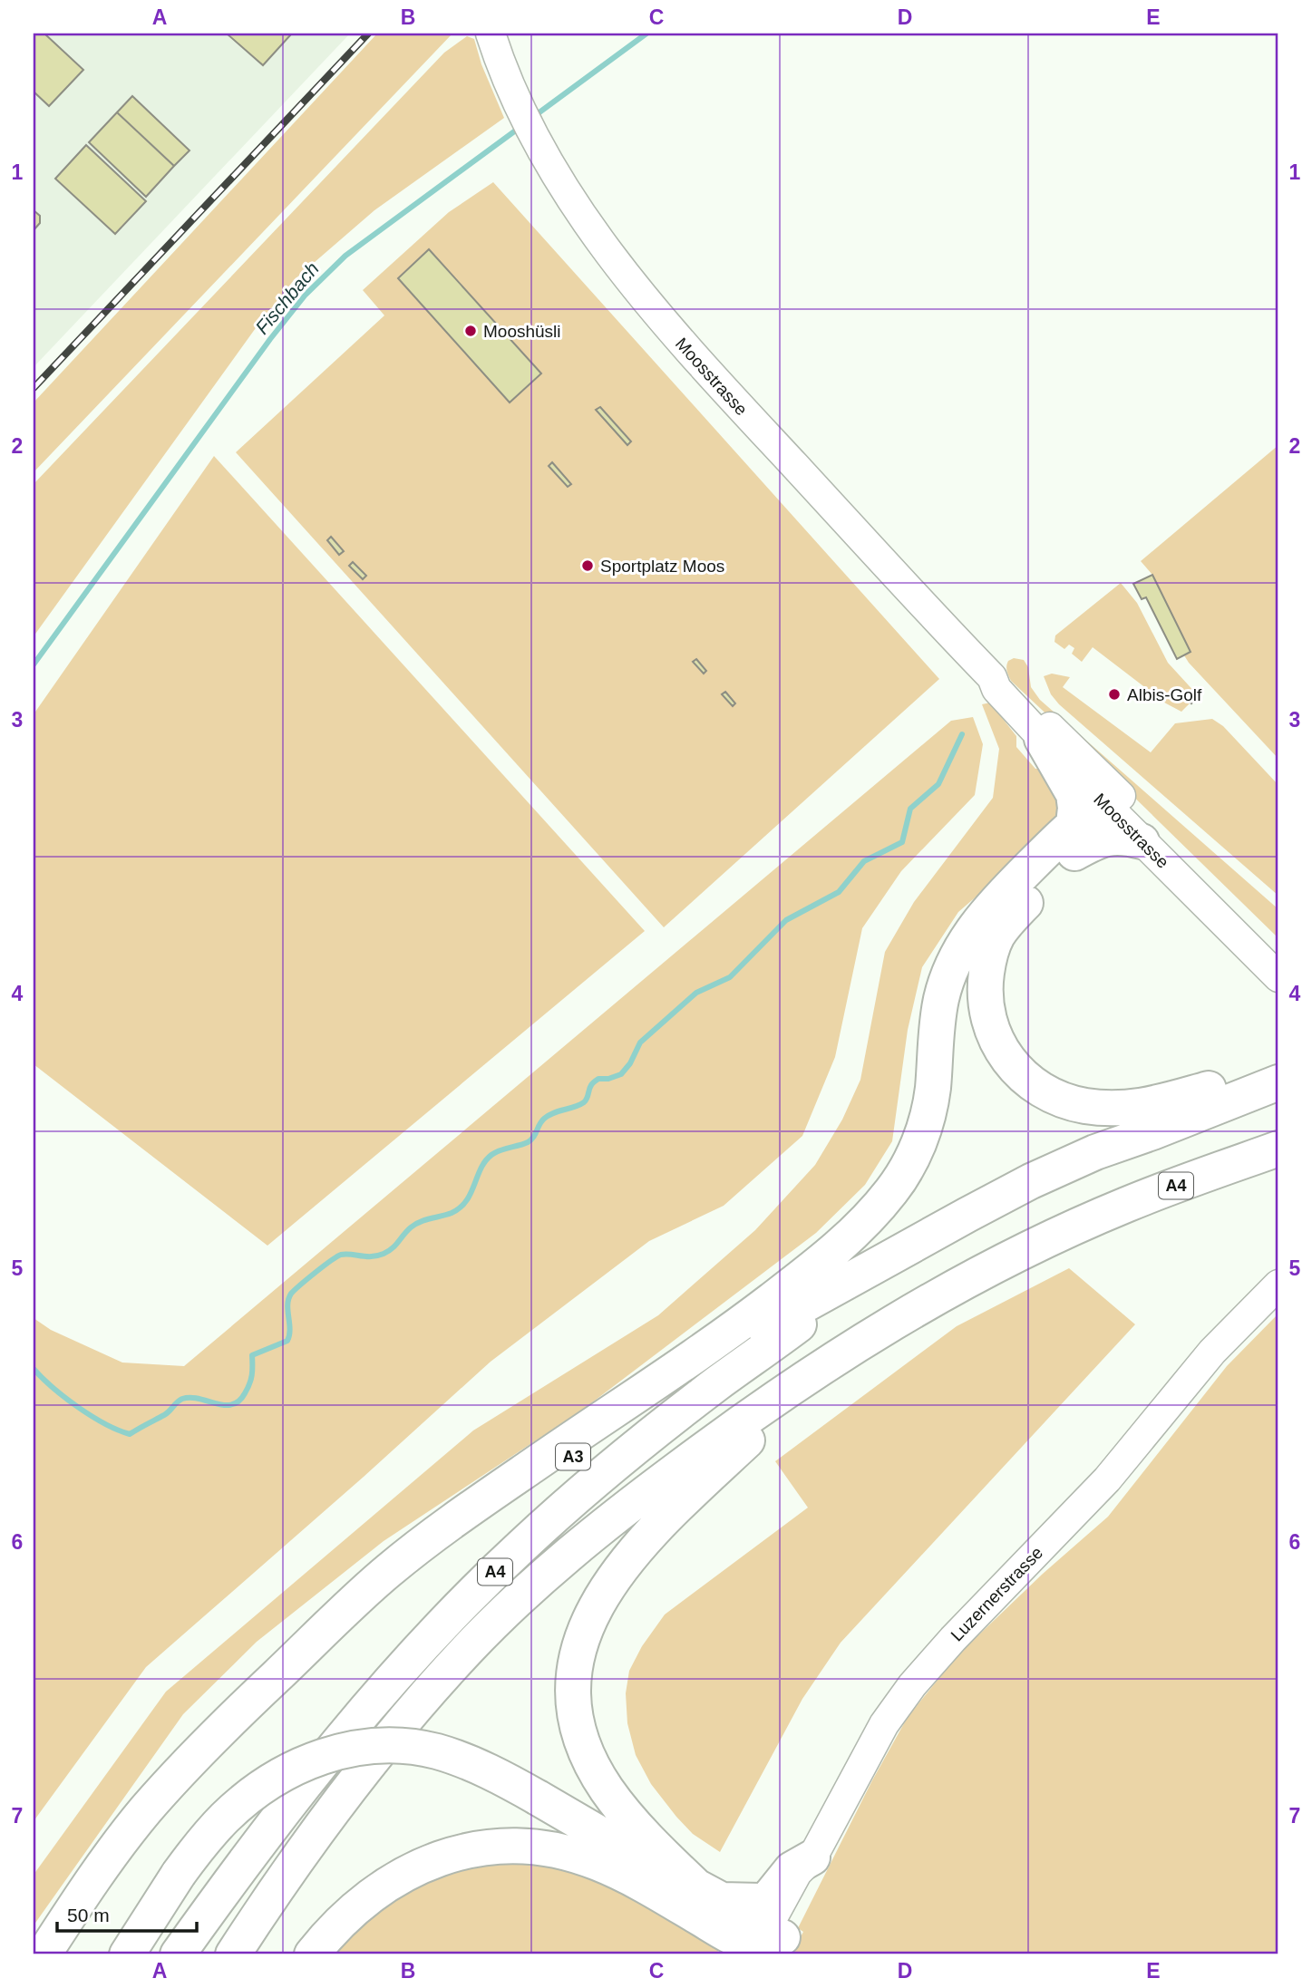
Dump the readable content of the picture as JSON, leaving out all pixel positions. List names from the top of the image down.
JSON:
{
  "streets": {
    "highway": ["A4", "A3"],
    "main road": ["Moosstrasse", "Luzernerstrasse"]
  },
  "crossings": [
    ["A4", "A3"]
  ],
  "water": ["Fischbach"],
  "places": ["Mooshüsli", "Sportplatz Moos", "Albis-Golf"],
  "scale_bar": "50 m",
  "grid": {
    "columns": [
      "A",
      "B",
      "C",
      "D",
      "E"
    ],
    "rows": [
      "1",
      "2",
      "3",
      "4",
      "5",
      "6",
      "7"
    ]
  }
}
